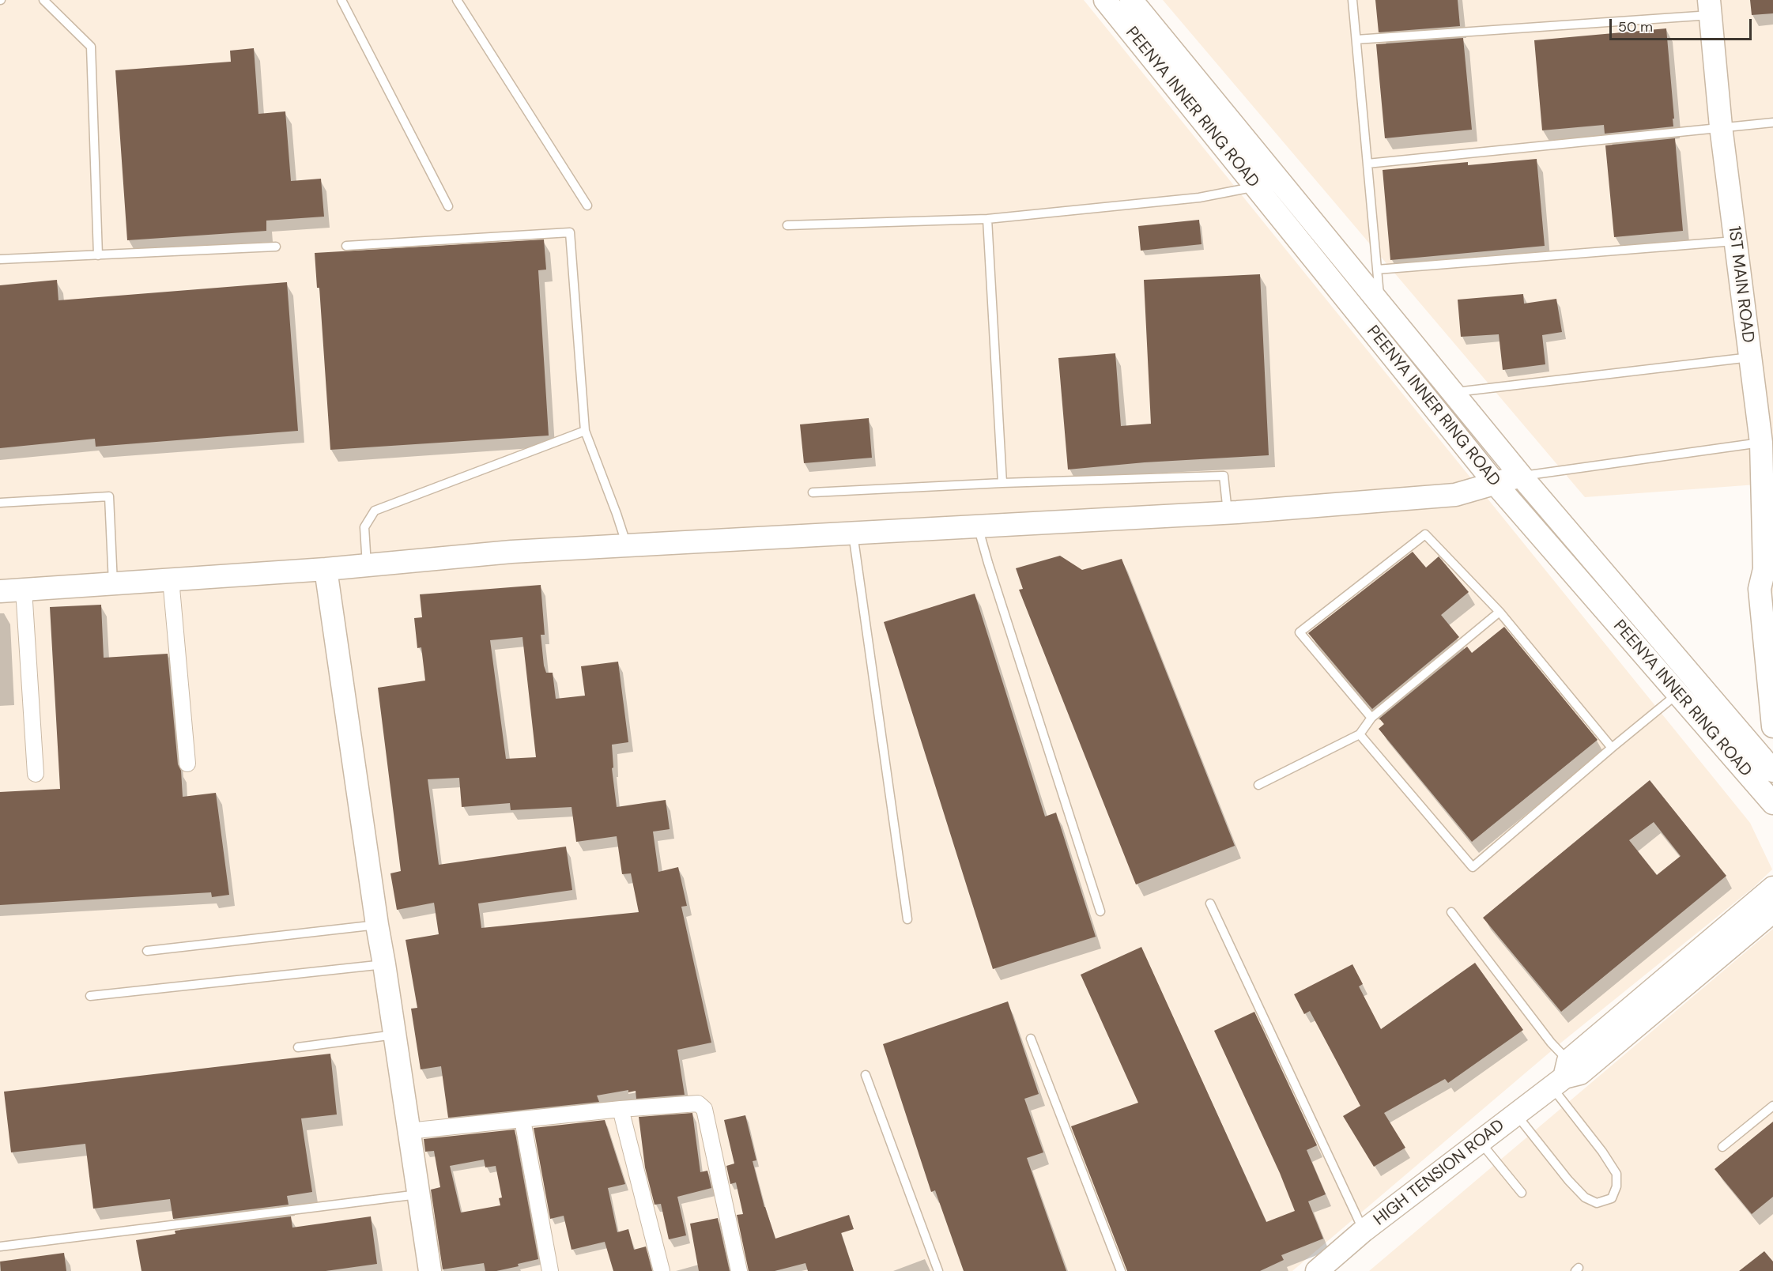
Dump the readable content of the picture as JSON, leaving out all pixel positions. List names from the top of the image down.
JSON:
{
  "streets": {
    "street": ["PEENYA INNER RING ROAD", "1ST MAIN ROAD", "HIGH TENSION ROAD"]
  },
  "scale_bar": "50 m"
}
